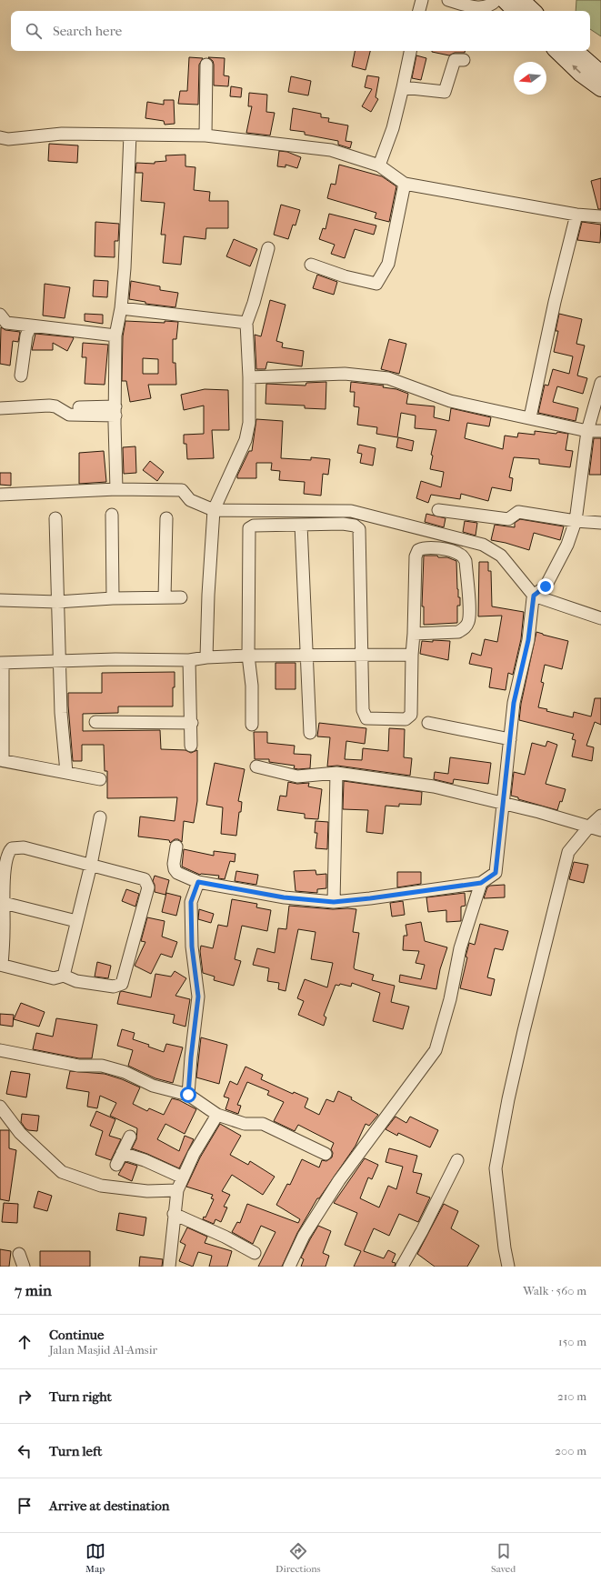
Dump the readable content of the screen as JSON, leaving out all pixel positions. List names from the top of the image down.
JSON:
{
  "north": "left",
  "page": {
    "search": "Search here",
    "heading": ["7 min", "Walk · 560 m"],
    "list": [
      ["Continue", "Jalan Masjid Al-Amsir", "150 m"],
      ["Turn right", "210 m"],
      ["Turn left", "200 m"],
      "Arrive at destination"
    ],
    "nav": ["Map", "Directions", "Saved"]
  }
}
